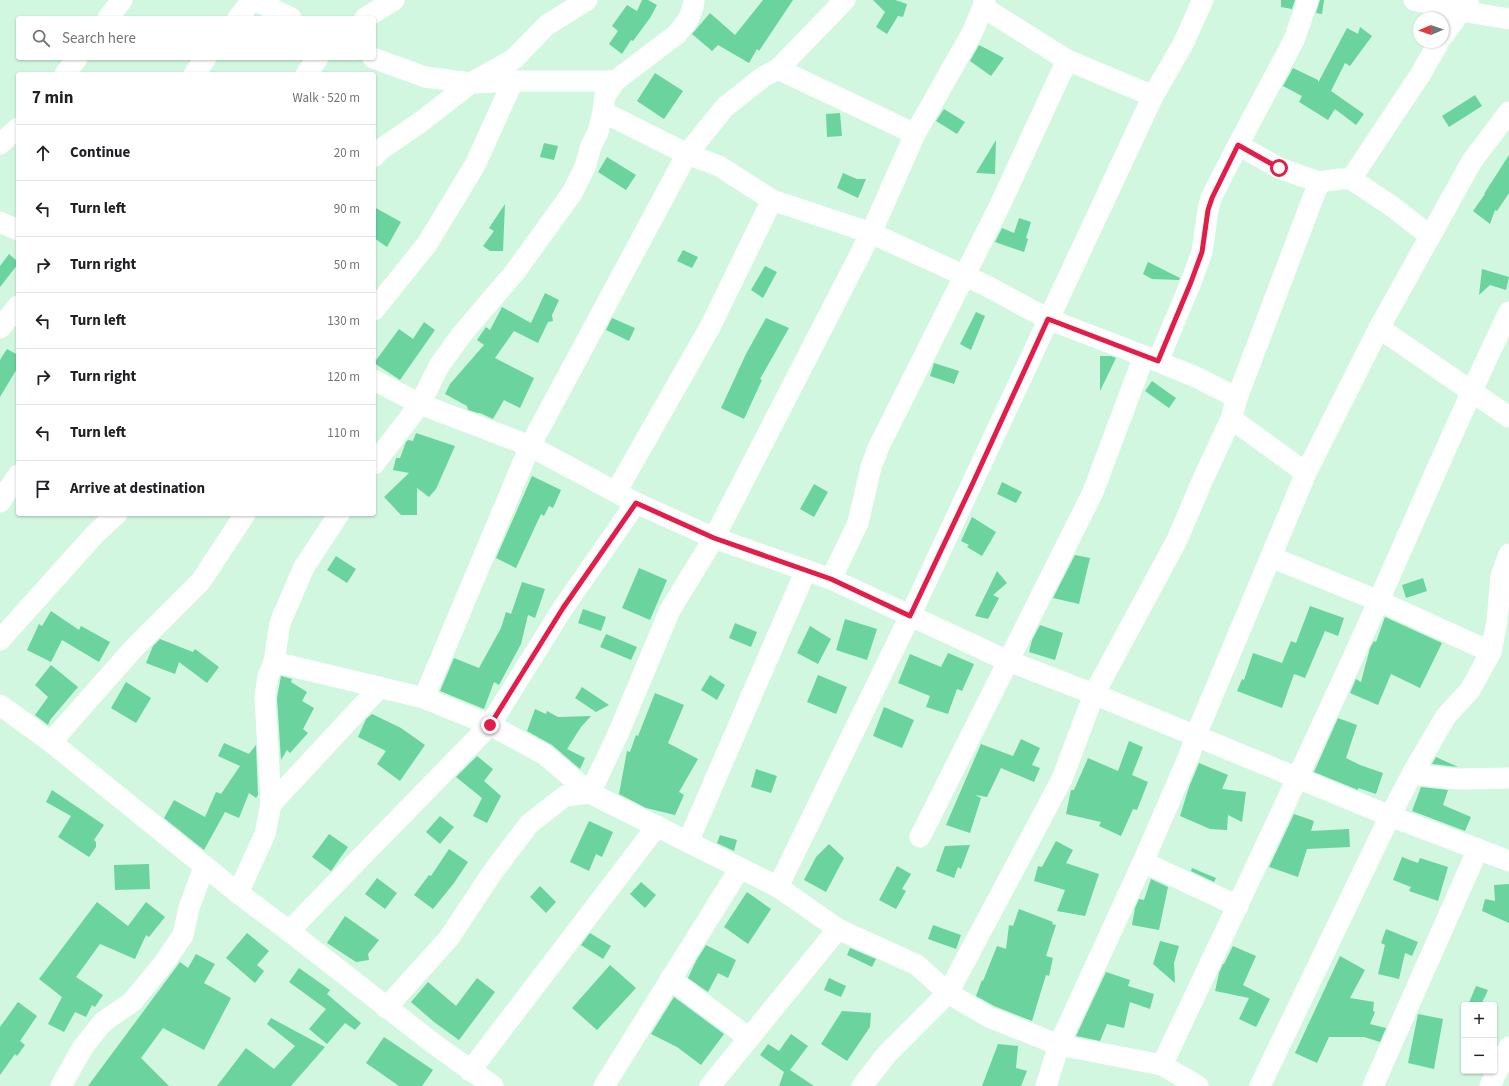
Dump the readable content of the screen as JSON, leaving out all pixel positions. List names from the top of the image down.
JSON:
{
  "north": "left",
  "page": {
    "search": "Search here",
    "heading": ["7 min", "Walk · 520 m"],
    "list": [
      ["Continue", "20 m"],
      ["Turn left", "90 m"],
      ["Turn right", "50 m"],
      ["Turn left", "130 m"],
      ["Turn right", "120 m"],
      ["Turn left", "110 m"],
      "Arrive at destination"
    ],
    "map_buttons": ["+", "−"]
  }
}
